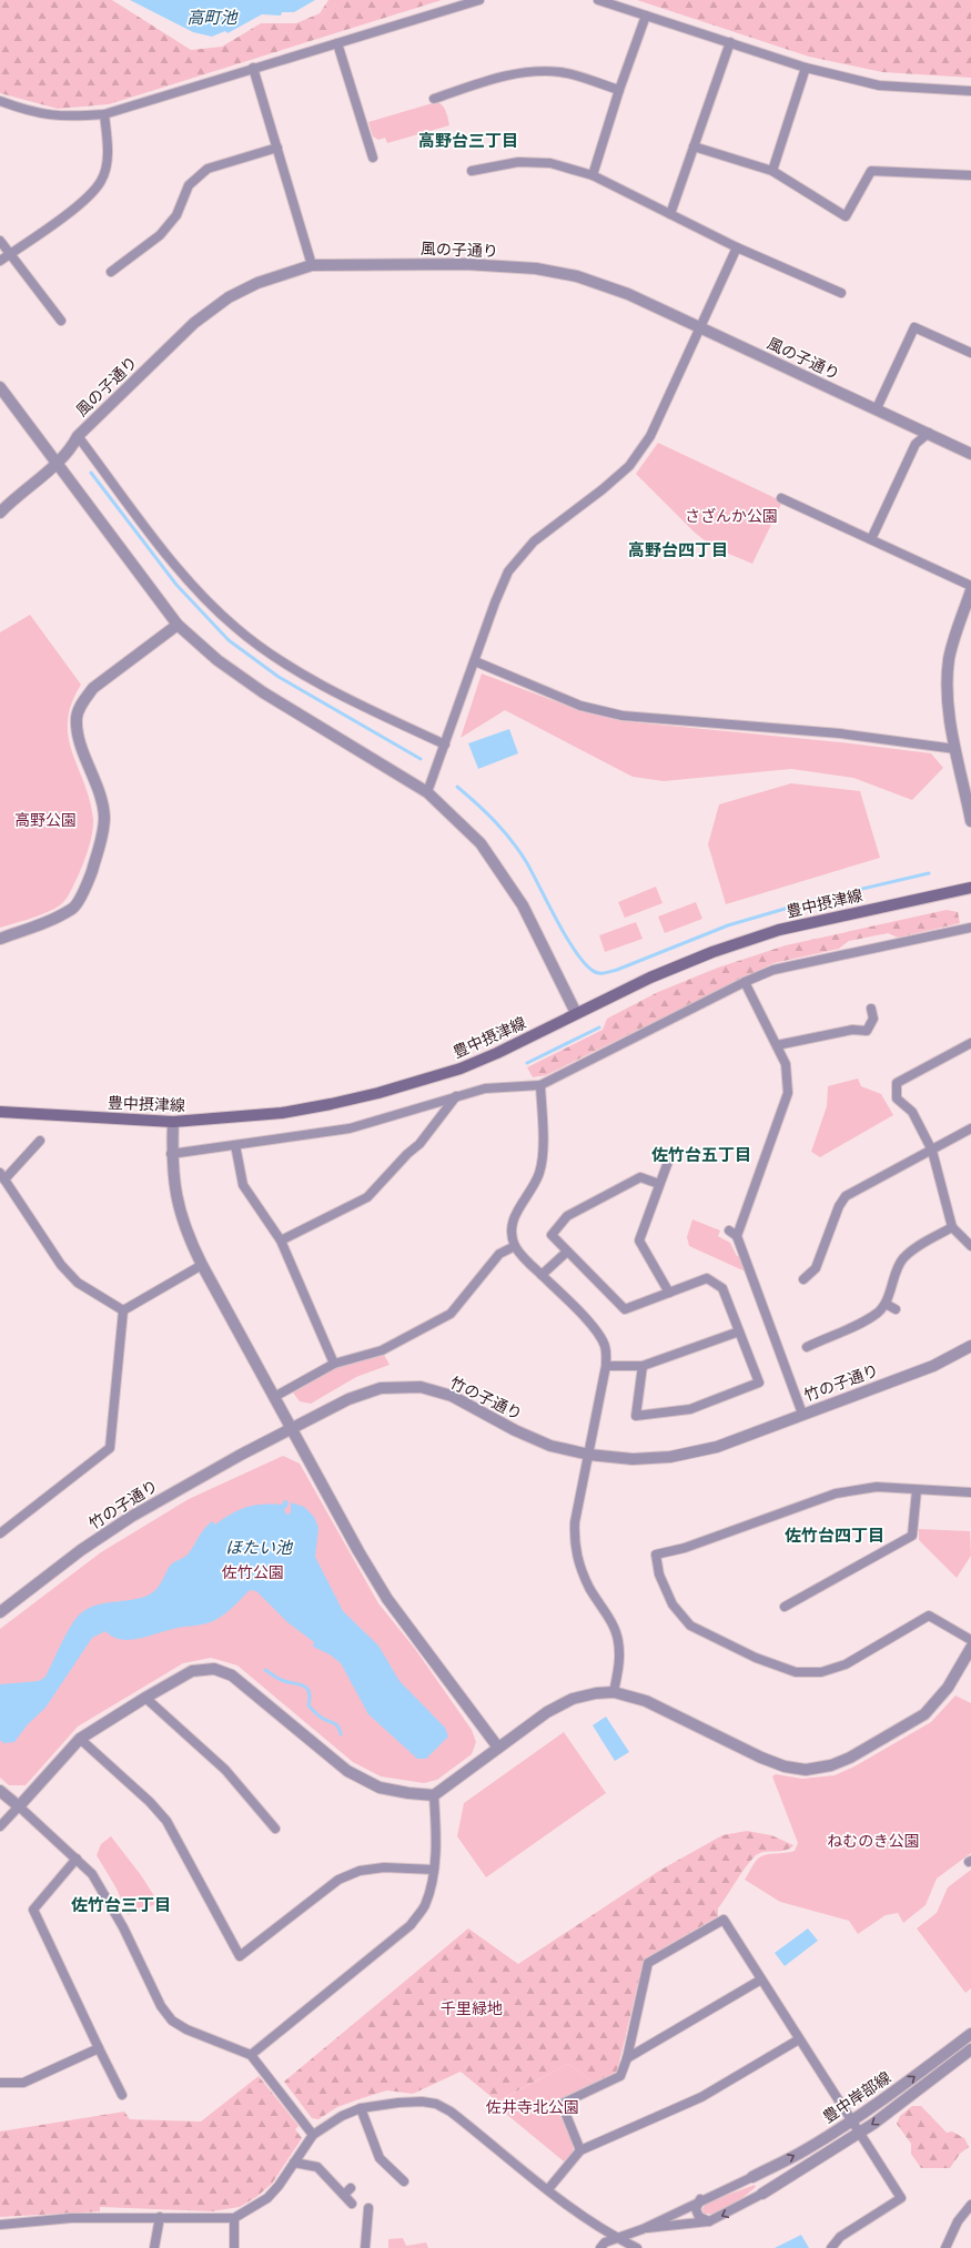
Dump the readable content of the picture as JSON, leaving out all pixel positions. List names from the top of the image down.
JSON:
{
  "streets": {
    "main road": ["豊中摂津線"],
    "street": ["風の子通り", "竹の子通り", "豊中岸部線"]
  },
  "districts": [
    "高野台三丁目",
    "高野台四丁目",
    "佐竹台五丁目",
    "佐竹台四丁目",
    "佐竹台三丁目"
  ],
  "water": ["高町池", "ほたい池"],
  "parks": [
    "さざんか公園",
    "高野公園",
    "佐竹公園",
    "ねむのき公園",
    "千里緑地",
    "佐井寺北公園"
  ]
}
